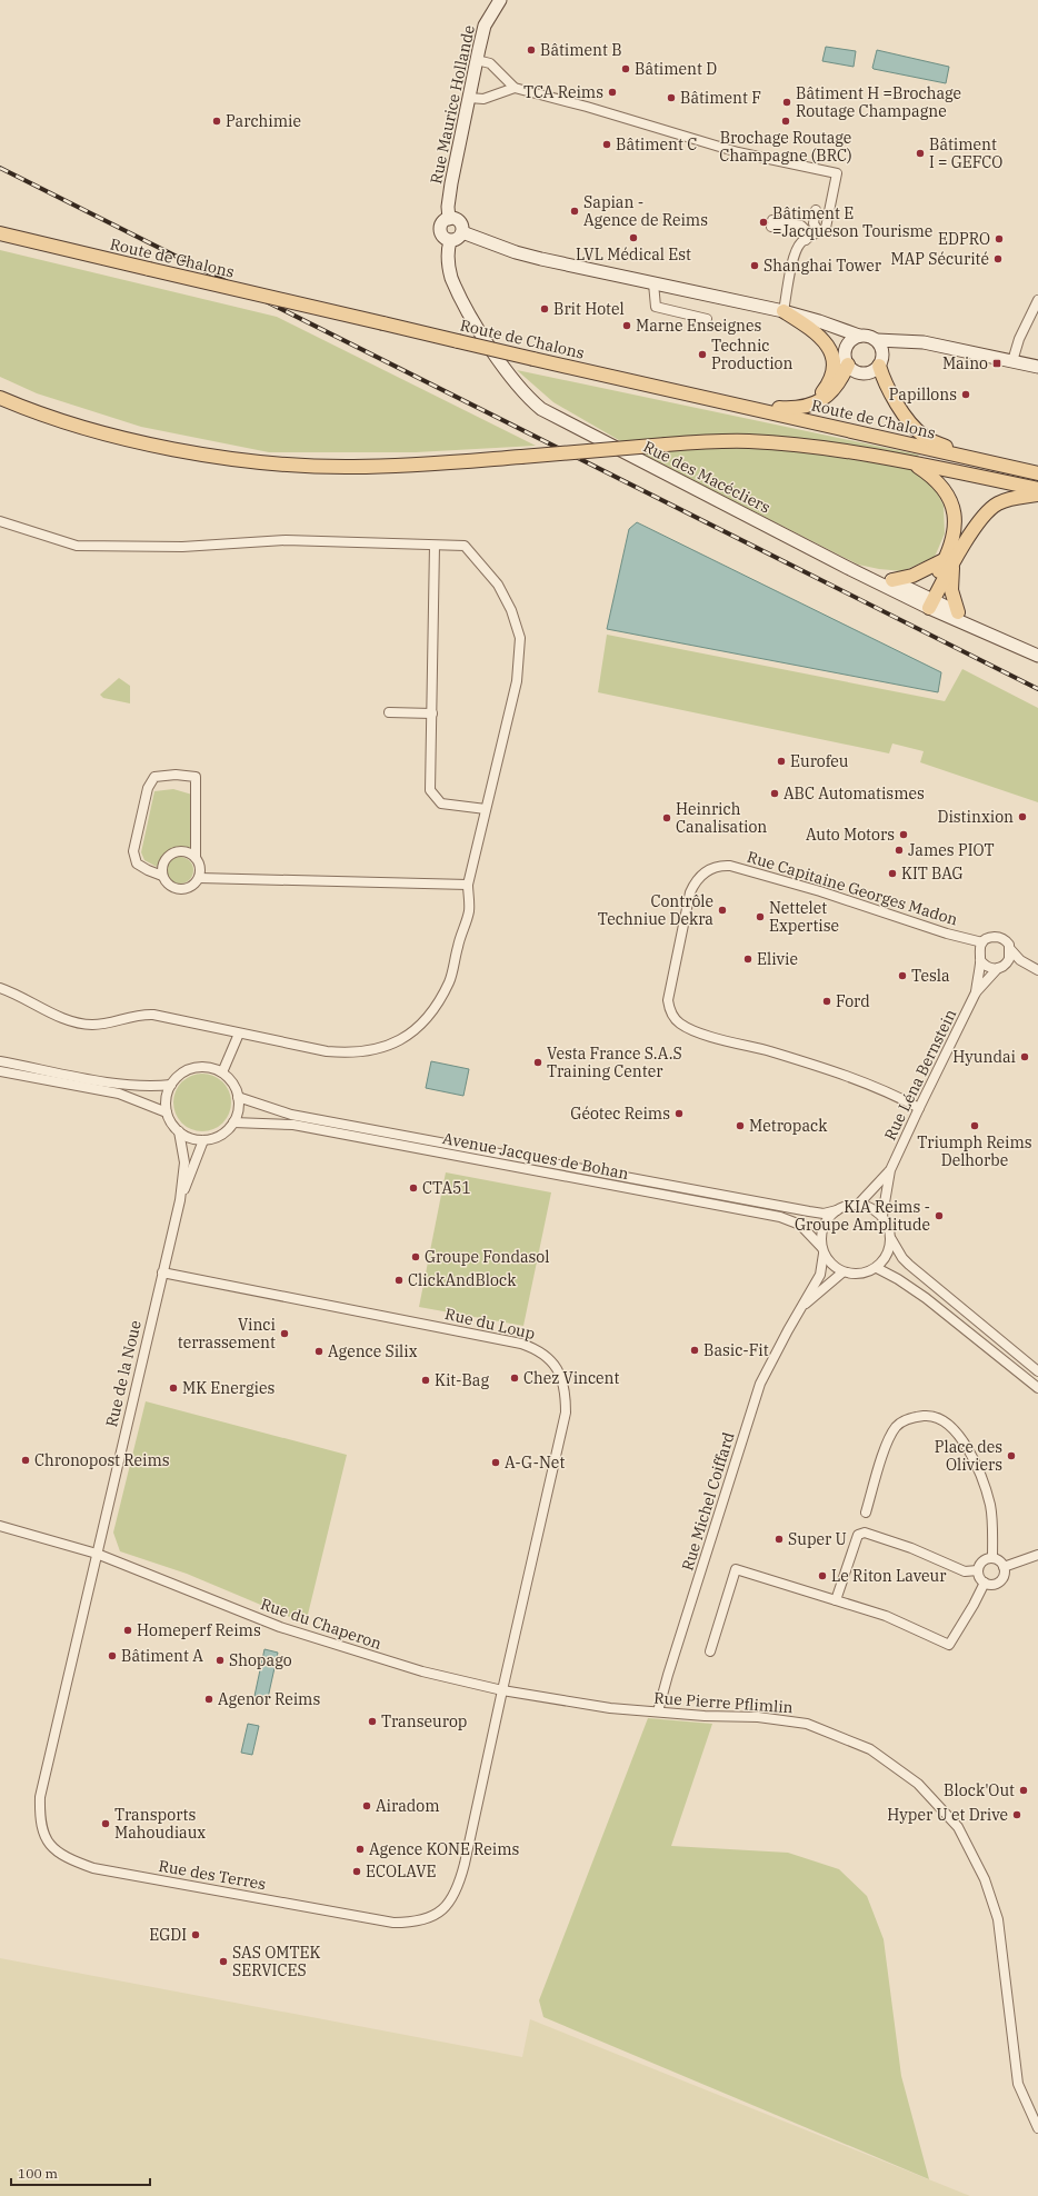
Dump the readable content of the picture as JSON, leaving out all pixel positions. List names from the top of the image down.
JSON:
{
  "streets": {
    "main road": ["Route de Chalons"],
    "street": [
      "Rue Maurice Hollande",
      "Rue des Macécliers",
      "Rue Capitaine Georges Madon",
      "Rue Léna Bernstein",
      "Avenue Jacques de Bohan",
      "Rue du Loup",
      "Rue de la Noue",
      "Rue Michel Coiffard",
      "Rue du Chaperon",
      "Rue Pierre Pflimlin",
      "Rue des Terres"
    ]
  },
  "crossings": [
    ["Rue Maurice Hollande", "Rue des Macécliers"],
    ["Rue Capitaine Georges Madon", "Rue Léna Bernstein"],
    ["Avenue Jacques de Bohan", "Rue Michel Coiffard"],
    ["Rue du Loup", "Rue de la Noue"],
    ["Rue du Loup", "Rue du Chaperon"],
    ["Rue du Loup", "Rue des Terres"],
    ["Rue de la Noue", "Rue du Chaperon"],
    ["Rue de la Noue", "Rue des Terres"],
    ["Rue Michel Coiffard", "Rue Pierre Pflimlin"],
    ["Rue du Chaperon", "Rue Pierre Pflimlin"],
    ["Rue du Chaperon", "Rue des Terres"]
  ],
  "places": {
    "other": [
      "Bâtiment B",
      "Bâtiment D",
      "TCA Reims",
      "Bâtiment F",
      "Bâtiment H =Brochage Routage Champagne",
      "Parchimie",
      "Brochage Routage Champagne (BRC)",
      "Bâtiment C",
      "Bâtiment I = GEFCO",
      "Sapian - Agence de Reims",
      "Bâtiment E =Jacqueson Tourisme",
      "LVL Médical Est",
      "EDPRO",
      "MAP Sécurité",
      "Shanghai Tower",
      "Brit Hotel",
      "Marne Enseignes",
      "Technic Production",
      "Papillons",
      "Eurofeu",
      "ABC Automatismes",
      "Distinxion",
      "Heinrich Canalisation",
      "Auto Motors",
      "James PIOT",
      "KIT BAG",
      "Contrôle Techniue Dekra",
      "Nettelet Expertise",
      "Elivie",
      "Tesla",
      "Ford",
      "Hyundai",
      "Vesta France S.A.S Training Center",
      "Géotec Reims",
      "Metropack",
      "Triumph Reims Delhorbe",
      "CTA51",
      "KIA Reims - Groupe Amplitude",
      "Groupe Fondasol",
      "ClickAndBlock",
      "Vinci terrassement",
      "Basic-Fit",
      "Agence Silix",
      "Chez Vincent",
      "Kit-Bag",
      "MK Energies",
      "Place des Oliviers",
      "Chronopost Reims",
      "A-G-Net",
      "Super U",
      "Le Riton Laveur",
      "Homeperf Reims",
      "Bâtiment A",
      "Shopago",
      "Agenor Reims",
      "Transeurop",
      "Block'Out",
      "Airadom",
      "Hyper U et Drive",
      "Transports Mahoudiaux",
      "Agence KONE Reims",
      "ECOLAVE",
      "EGDI",
      "SAS OMTEK SERVICES"
    ],
    "transit": ["Maino"]
  },
  "scale_bar": "100 m"
}
